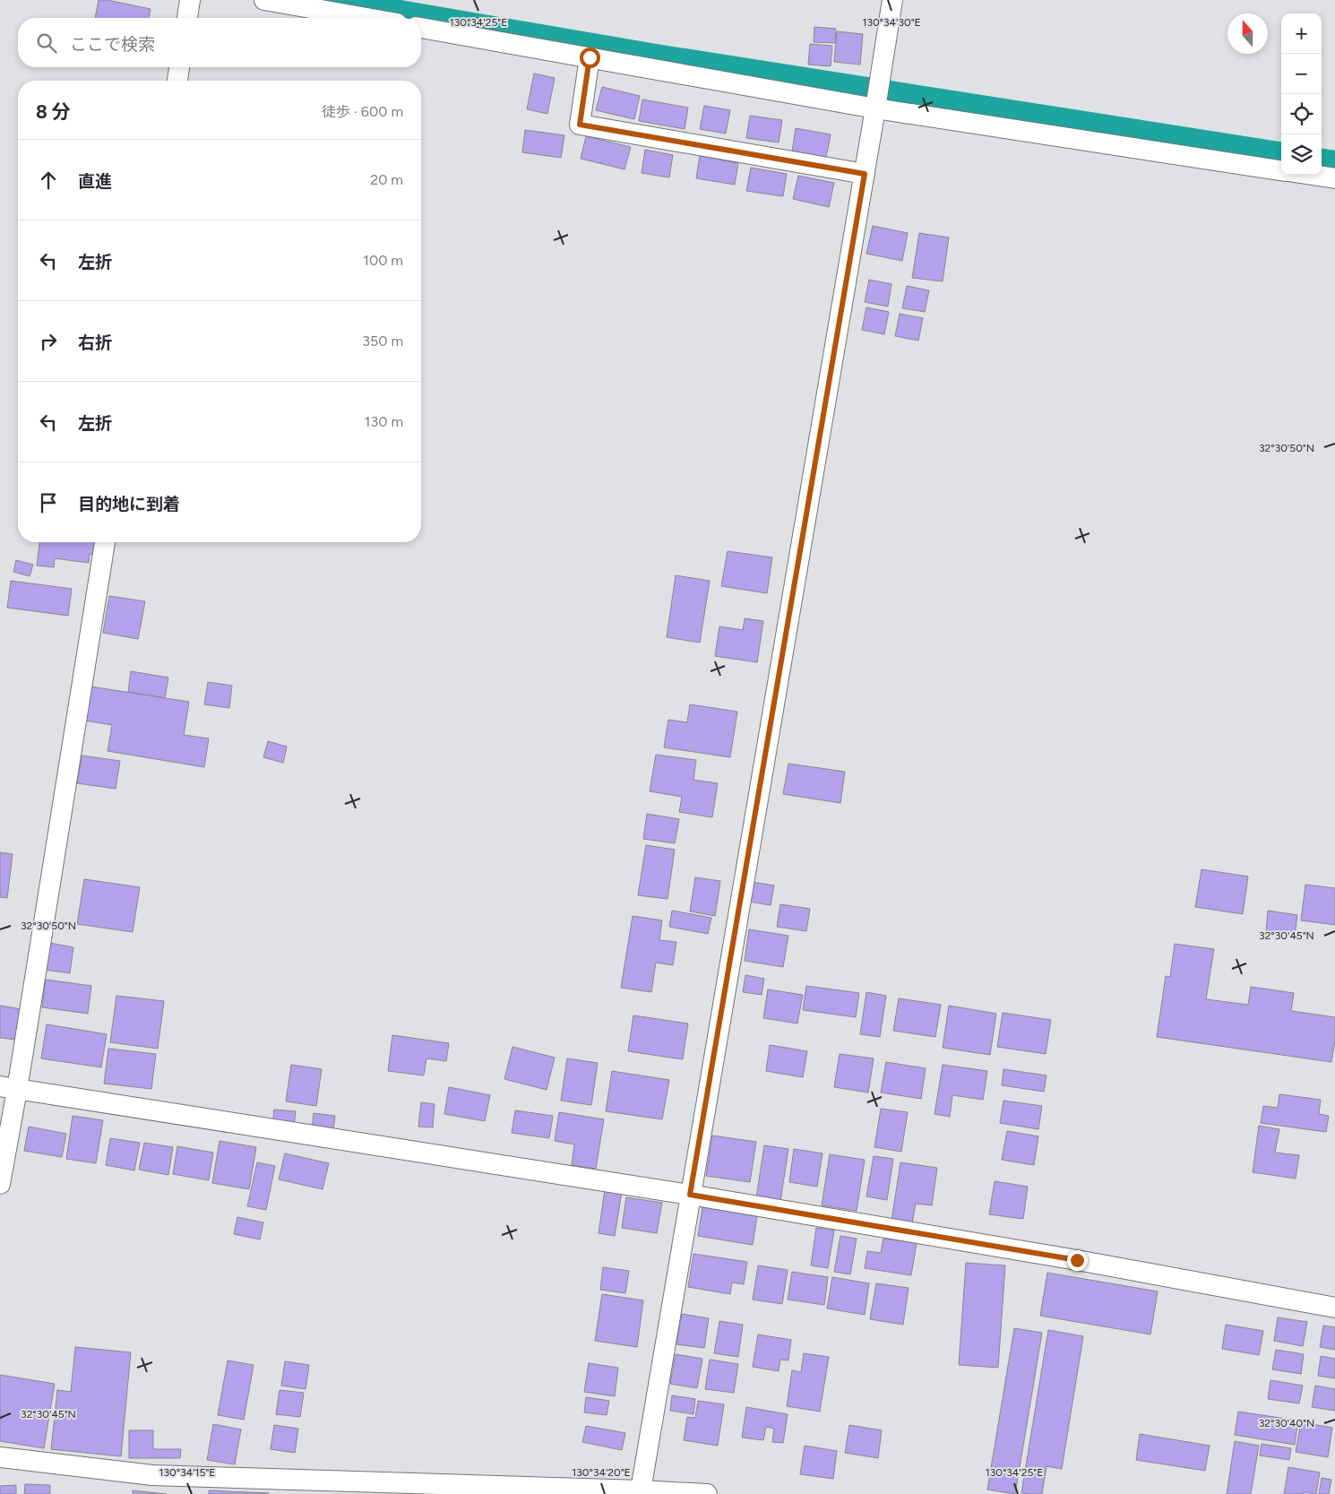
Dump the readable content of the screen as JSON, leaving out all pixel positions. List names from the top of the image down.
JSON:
{
  "north": "top",
  "page": {
    "map_buttons": ["+", "−"],
    "search": "ここで検索",
    "heading": ["8 分", "徒歩 · 600 m"],
    "list": [
      ["直進", "20 m"],
      ["左折", "100 m"],
      ["右折", "350 m"],
      ["左折", "130 m"],
      "目的地に到着"
    ]
  },
  "coordinates": [
    "130°34'30\"E",
    "130°34'25\"E",
    "32°30'50\"N",
    "32°30'45\"N",
    "32°30'40\"N",
    "130°34'15\"E",
    "130°34'20\"E"
  ]
}
